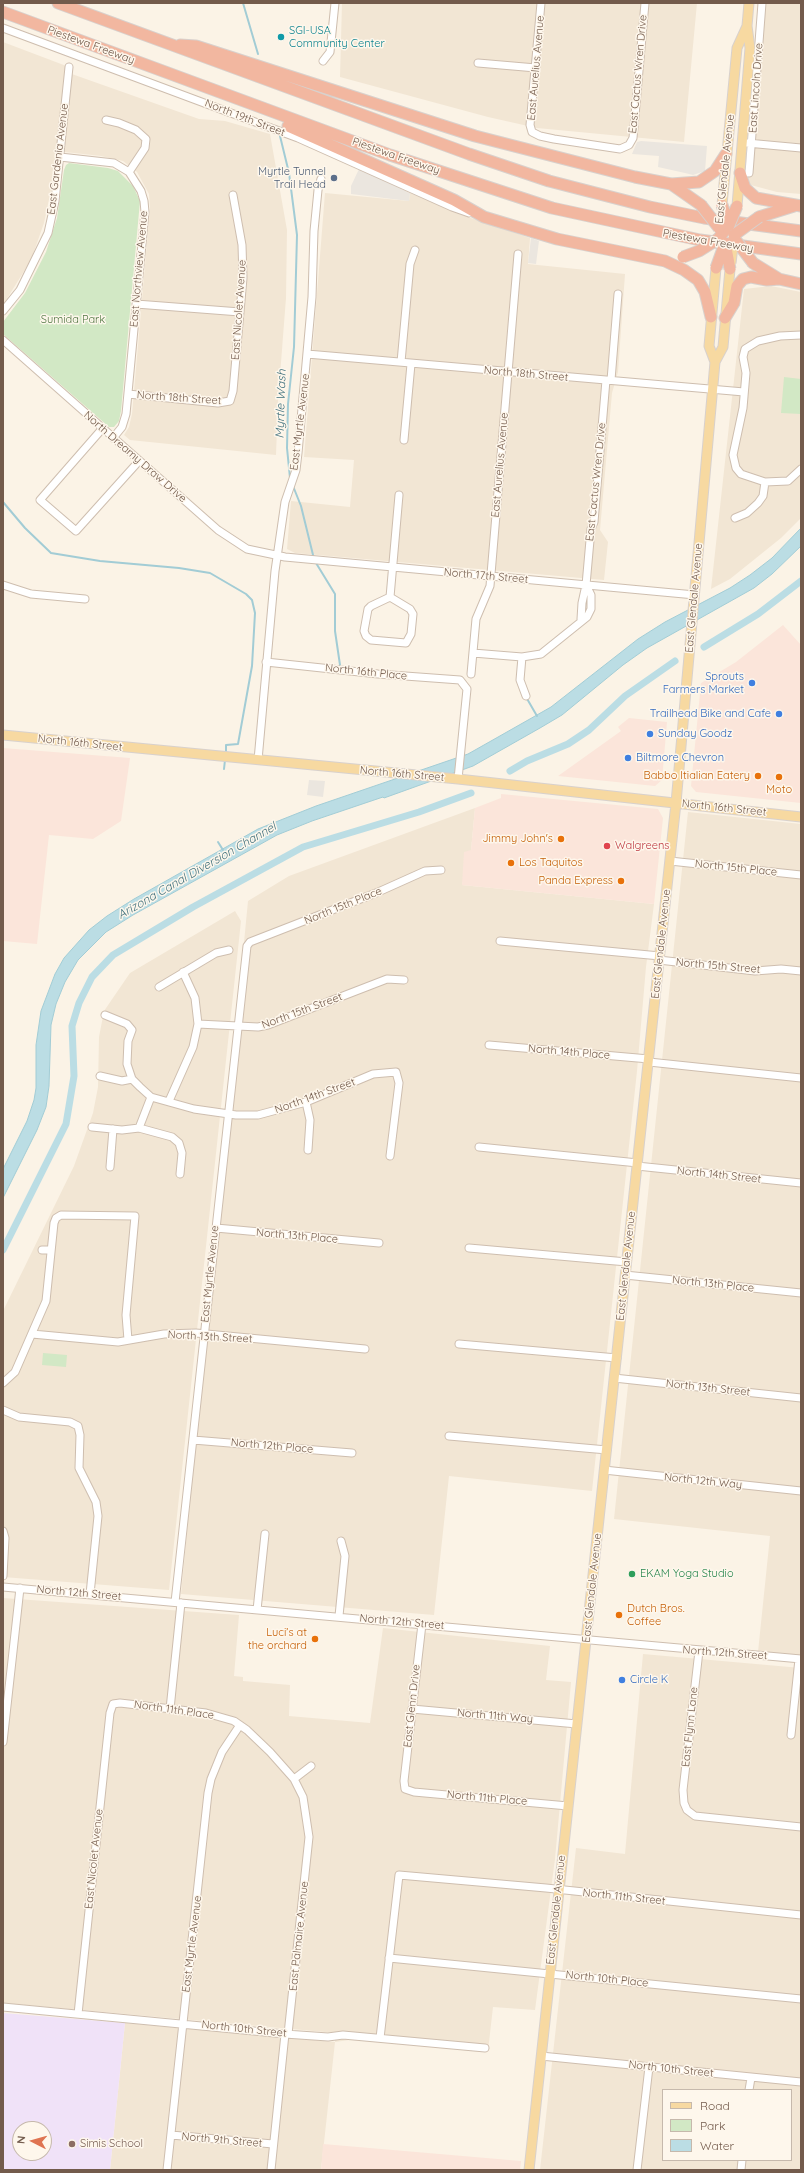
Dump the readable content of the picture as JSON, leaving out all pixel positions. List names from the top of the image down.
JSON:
{
  "streets": {
    "highway": ["Piestewa Freeway"],
    "main road": ["East Glendale Avenue", "North 16th Street"],
    "street": [
      "East Aurelius Avenue",
      "East Cactus Wren Drive",
      "East Lincoln Drive",
      "North 19th Street",
      "East Gardenia Avenue",
      "East Northview Avenue",
      "East Nicolet Avenue",
      "North 18th Street",
      "East Myrtle Avenue",
      "North Dreamy Draw Drive",
      "North 17th Street",
      "North 16th Place",
      "North 15th Place",
      "North 15th Street",
      "North 14th Place",
      "North 14th Street",
      "North 13th Place",
      "North 13th Street",
      "North 12th Place",
      "North 12th Way",
      "North 12th Street",
      "East Glenn Drive",
      "North 11th Place",
      "North 11th Way",
      "East Flynn Lane",
      "North 11th Street",
      "East Palmaire Avenue",
      "North 10th Place",
      "North 10th Street",
      "North 9th Street"
    ]
  },
  "crossings": [
    ["East Aurelius Avenue", "East Cactus Wren Drive"],
    ["East Aurelius Avenue", "North 18th Street"],
    ["East Aurelius Avenue", "North 17th Street"],
    ["East Cactus Wren Drive", "North 18th Street"],
    ["East Cactus Wren Drive", "North 17th Street"],
    ["East Lincoln Drive", "East Glendale Avenue"],
    ["East Gardenia Avenue", "East Northview Avenue"],
    ["East Glendale Avenue", "North 18th Street"],
    ["East Glendale Avenue", "North 17th Street"],
    ["East Glendale Avenue", "North 16th Street"],
    ["East Glendale Avenue", "North 15th Place"],
    ["East Glendale Avenue", "North 15th Street"],
    ["East Glendale Avenue", "North 14th Place"],
    ["East Glendale Avenue", "North 14th Street"],
    ["East Glendale Avenue", "North 13th Place"],
    ["East Glendale Avenue", "North 13th Street"],
    ["East Glendale Avenue", "North 12th Way"],
    ["East Glendale Avenue", "North 12th Street"],
    ["East Glendale Avenue", "North 11th Place"],
    ["East Glendale Avenue", "North 11th Way"],
    ["East Glendale Avenue", "North 11th Street"],
    ["East Glendale Avenue", "North 10th Place"],
    ["East Glendale Avenue", "North 10th Street"],
    ["East Northview Avenue", "North 18th Street"],
    ["East Northview Avenue", "North Dreamy Draw Drive"],
    ["East Nicolet Avenue", "North 18th Street"],
    ["East Nicolet Avenue", "North 11th Place"],
    ["East Nicolet Avenue", "North 10th Street"],
    ["North 18th Street", "East Myrtle Avenue"],
    ["East Myrtle Avenue", "North Dreamy Draw Drive"],
    ["East Myrtle Avenue", "North 17th Street"],
    ["East Myrtle Avenue", "North 16th Place"],
    ["East Myrtle Avenue", "North 16th Street"],
    ["East Myrtle Avenue", "North 15th Place"],
    ["East Myrtle Avenue", "North 15th Street"],
    ["East Myrtle Avenue", "North 14th Street"],
    ["East Myrtle Avenue", "North 13th Place"],
    ["East Myrtle Avenue", "North 13th Street"],
    ["East Myrtle Avenue", "North 12th Place"],
    ["East Myrtle Avenue", "North 12th Street"],
    ["East Myrtle Avenue", "North 11th Place"],
    ["East Myrtle Avenue", "North 10th Street"],
    ["East Myrtle Avenue", "North 9th Street"],
    ["North Dreamy Draw Drive", "North 17th Street"],
    ["North 16th Place", "North 16th Street"],
    ["North 12th Street", "East Glenn Drive"],
    ["North 12th Street", "East Flynn Lane"],
    ["East Glenn Drive", "North 11th Place"],
    ["East Glenn Drive", "North 11th Way"],
    ["North 11th Place", "East Palmaire Avenue"],
    ["North 11th Street", "North 10th Place"],
    ["East Palmaire Avenue", "North 10th Street"],
    ["East Palmaire Avenue", "North 9th Street"]
  ],
  "water": ["Myrtle Wash", "Arizona Canal Diversion Channel"],
  "parks": ["Sumida Park"],
  "places": [
    "SGI-USA Community Center",
    "Myrtle Tunnel Trail Head",
    "Sprouts Farmers Market",
    "Trailhead Bike and Cafe",
    "Sunday Goodz",
    "Biltmore Chevron",
    "Babbo Itialian Eatery",
    "Moto",
    "Jimmy John's",
    "Walgreens",
    "Los Taquitos",
    "Panda Express",
    "EKAM Yoga Studio",
    "Dutch Bros. Coffee",
    "Luci’s at the orchard",
    "Circle K",
    "Simis School"
  ],
  "legend": ["Road", "Park", "Water"],
  "north": "left"
}
